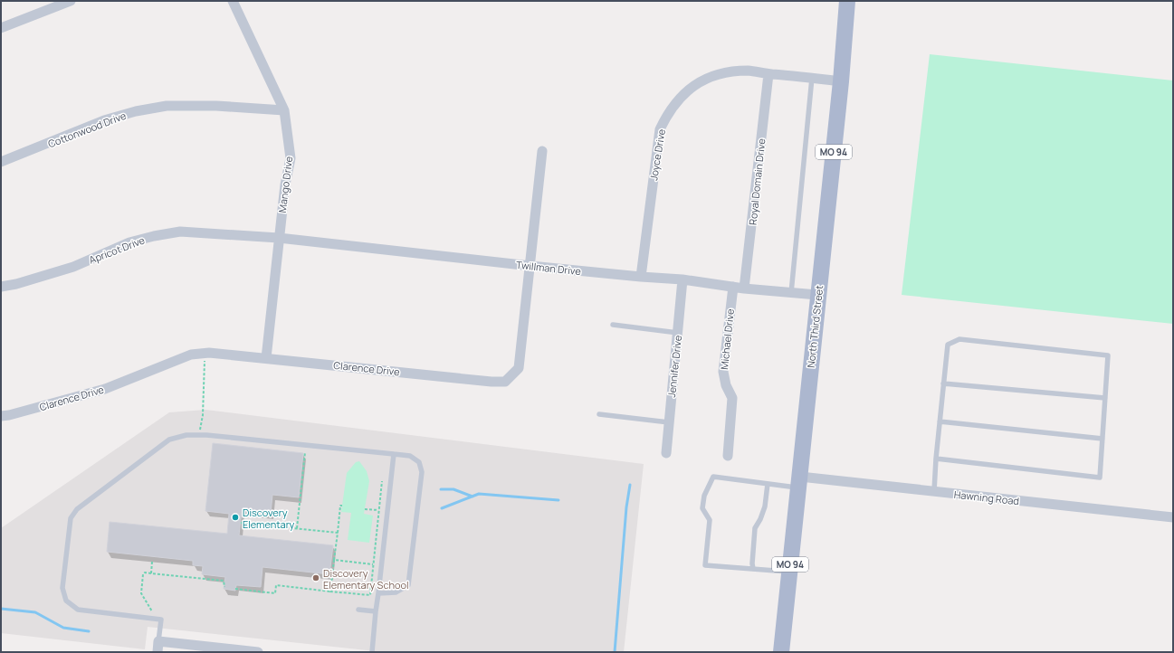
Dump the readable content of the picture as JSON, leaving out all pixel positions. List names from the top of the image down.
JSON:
{
  "streets": {
    "main road": ["MO 94", "North Third Street"],
    "street": [
      "Cottonwood Drive",
      "Joyce Drive",
      "Royal Domain Drive",
      "Mango Drive",
      "Apricot Drive",
      "Twillman Drive",
      "Michael Drive",
      "Jennifer Drive",
      "Clarence Drive",
      "Hawning Road"
    ]
  },
  "crossings": [
    ["Cottonwood Drive", "Mango Drive"],
    ["Joyce Drive", "Royal Domain Drive"],
    ["Joyce Drive", "Twillman Drive"],
    ["Joyce Drive", "North Third Street"],
    ["Royal Domain Drive", "Twillman Drive"],
    ["Mango Drive", "Apricot Drive"],
    ["Mango Drive", "Twillman Drive"],
    ["Mango Drive", "Clarence Drive"],
    ["Apricot Drive", "Twillman Drive"],
    ["Twillman Drive", "North Third Street"],
    ["Twillman Drive", "Michael Drive"],
    ["Twillman Drive", "Jennifer Drive"],
    ["Twillman Drive", "Clarence Drive"],
    ["North Third Street", "Hawning Road"]
  ],
  "places": ["Discovery Elementary", "Discovery Elementary School"]
}
